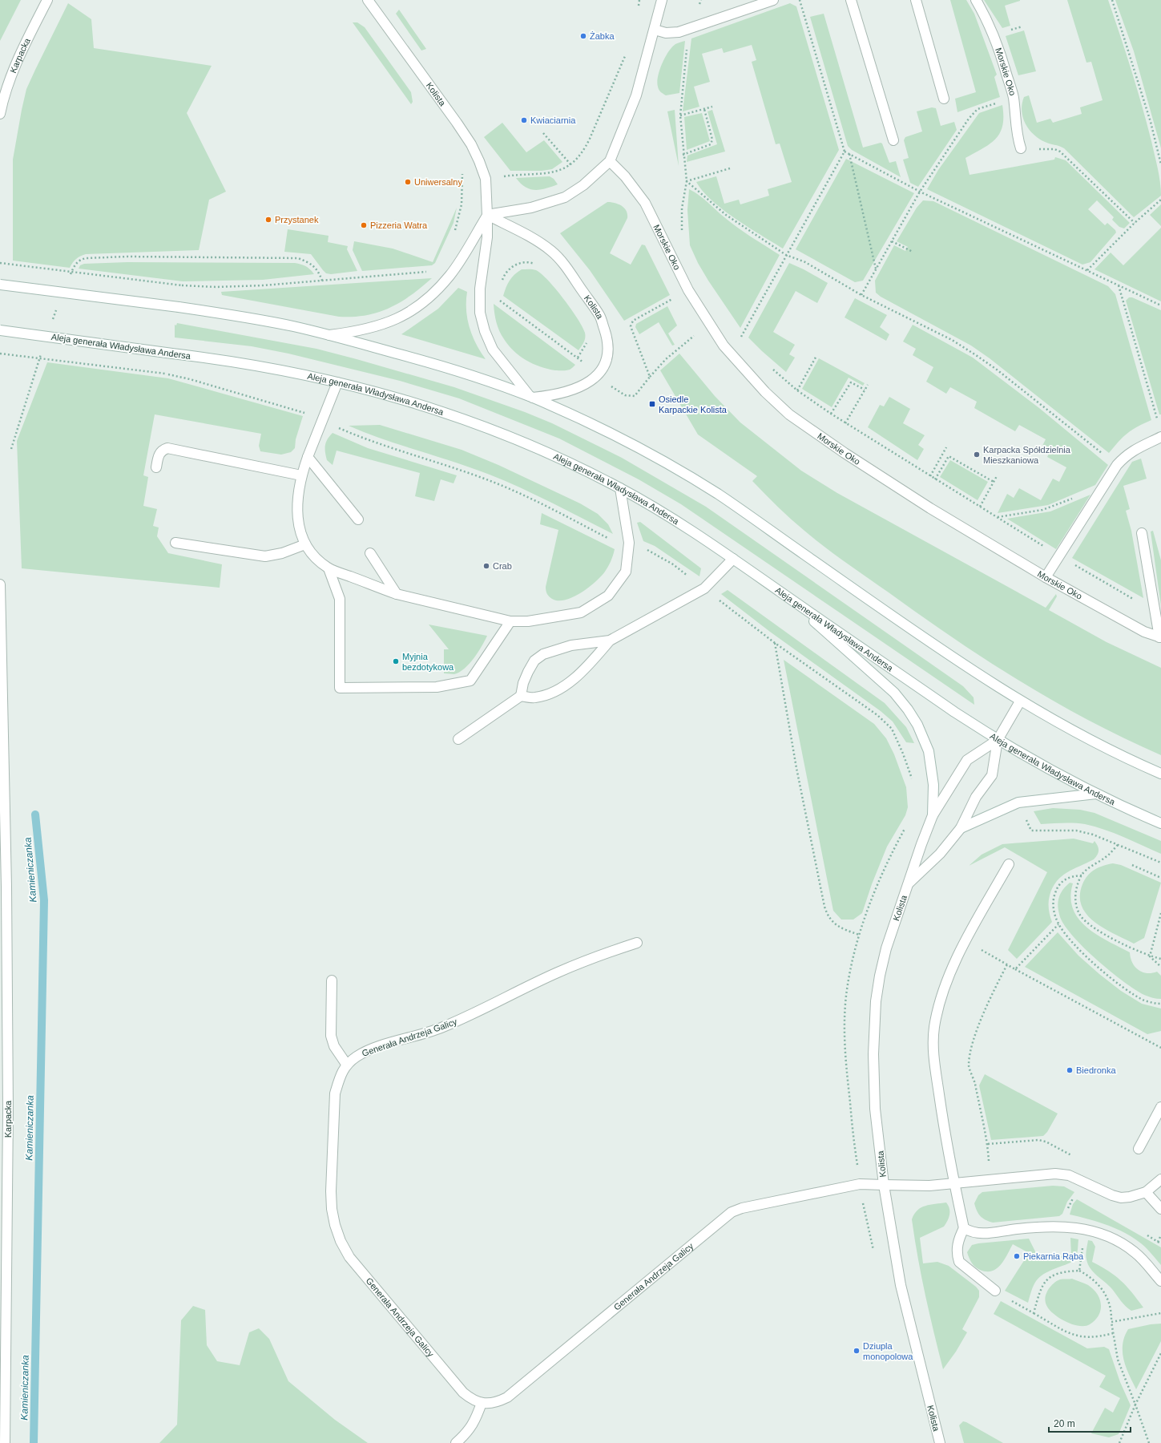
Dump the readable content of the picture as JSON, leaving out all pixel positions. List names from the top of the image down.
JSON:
{
  "streets": {
    "street": [
      "Karpacka",
      "Morskie Oko",
      "Kolista",
      "Aleja generała Władysława Andersa",
      "Generała Andrzeja Galicy"
    ]
  },
  "crossings": [
    ["Kolista", "Aleja generała Władysława Andersa"],
    ["Kolista", "Generała Andrzeja Galicy"]
  ],
  "water": ["Kamieniczanka"],
  "places": {
    "other": [
      "Żabka",
      "Kwiaciarnia",
      "Uniwersalny",
      "Przystanek",
      "Pizzeria Watra",
      "Karpacka Spółdzielnia Mieszkaniowa",
      "Crab",
      "Myjnia bezdotykowa",
      "Biedronka",
      "Piekarnia Rąba",
      "Dziupla monopolowa"
    ],
    "transit": ["Osiedle Karpackie Kolista"]
  },
  "scale_bar": "20 m"
}
